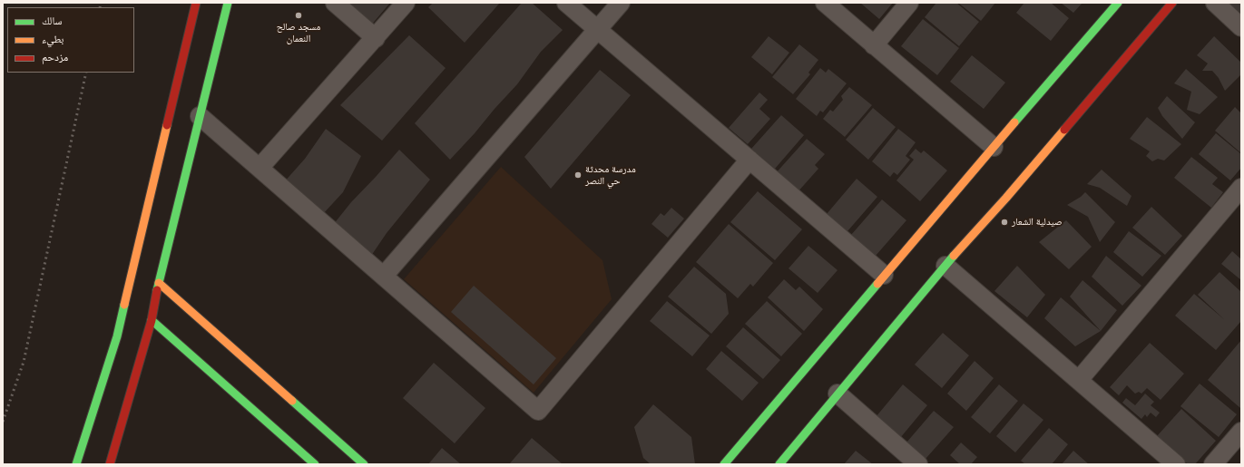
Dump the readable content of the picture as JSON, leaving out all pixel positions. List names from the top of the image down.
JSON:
{
  "places": ["مسجد صالح النعمان", "مدرسة محدثة حي النصر", "صيدلية الشعار"],
  "legend": ["سالك", "بطيء", "مزدحم"]
}
